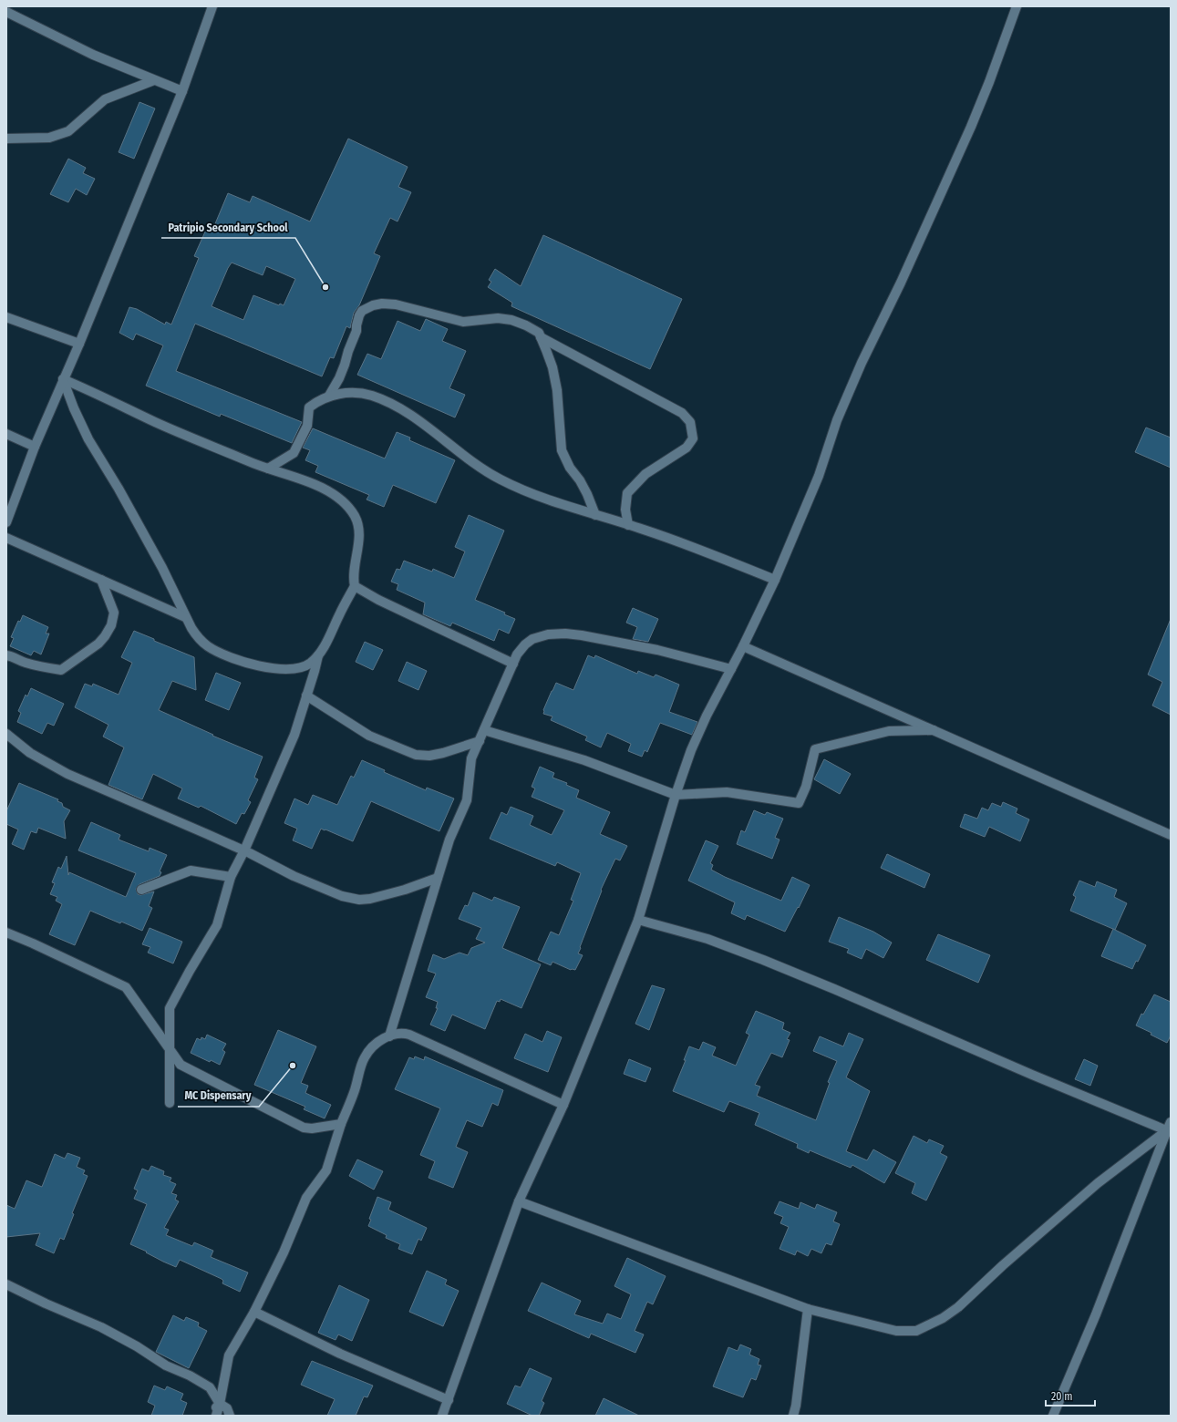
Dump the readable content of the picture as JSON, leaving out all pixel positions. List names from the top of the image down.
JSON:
{
  "places": ["Patripio Secondary School", "MC Dispensary"],
  "scale_bar": "20 m"
}
